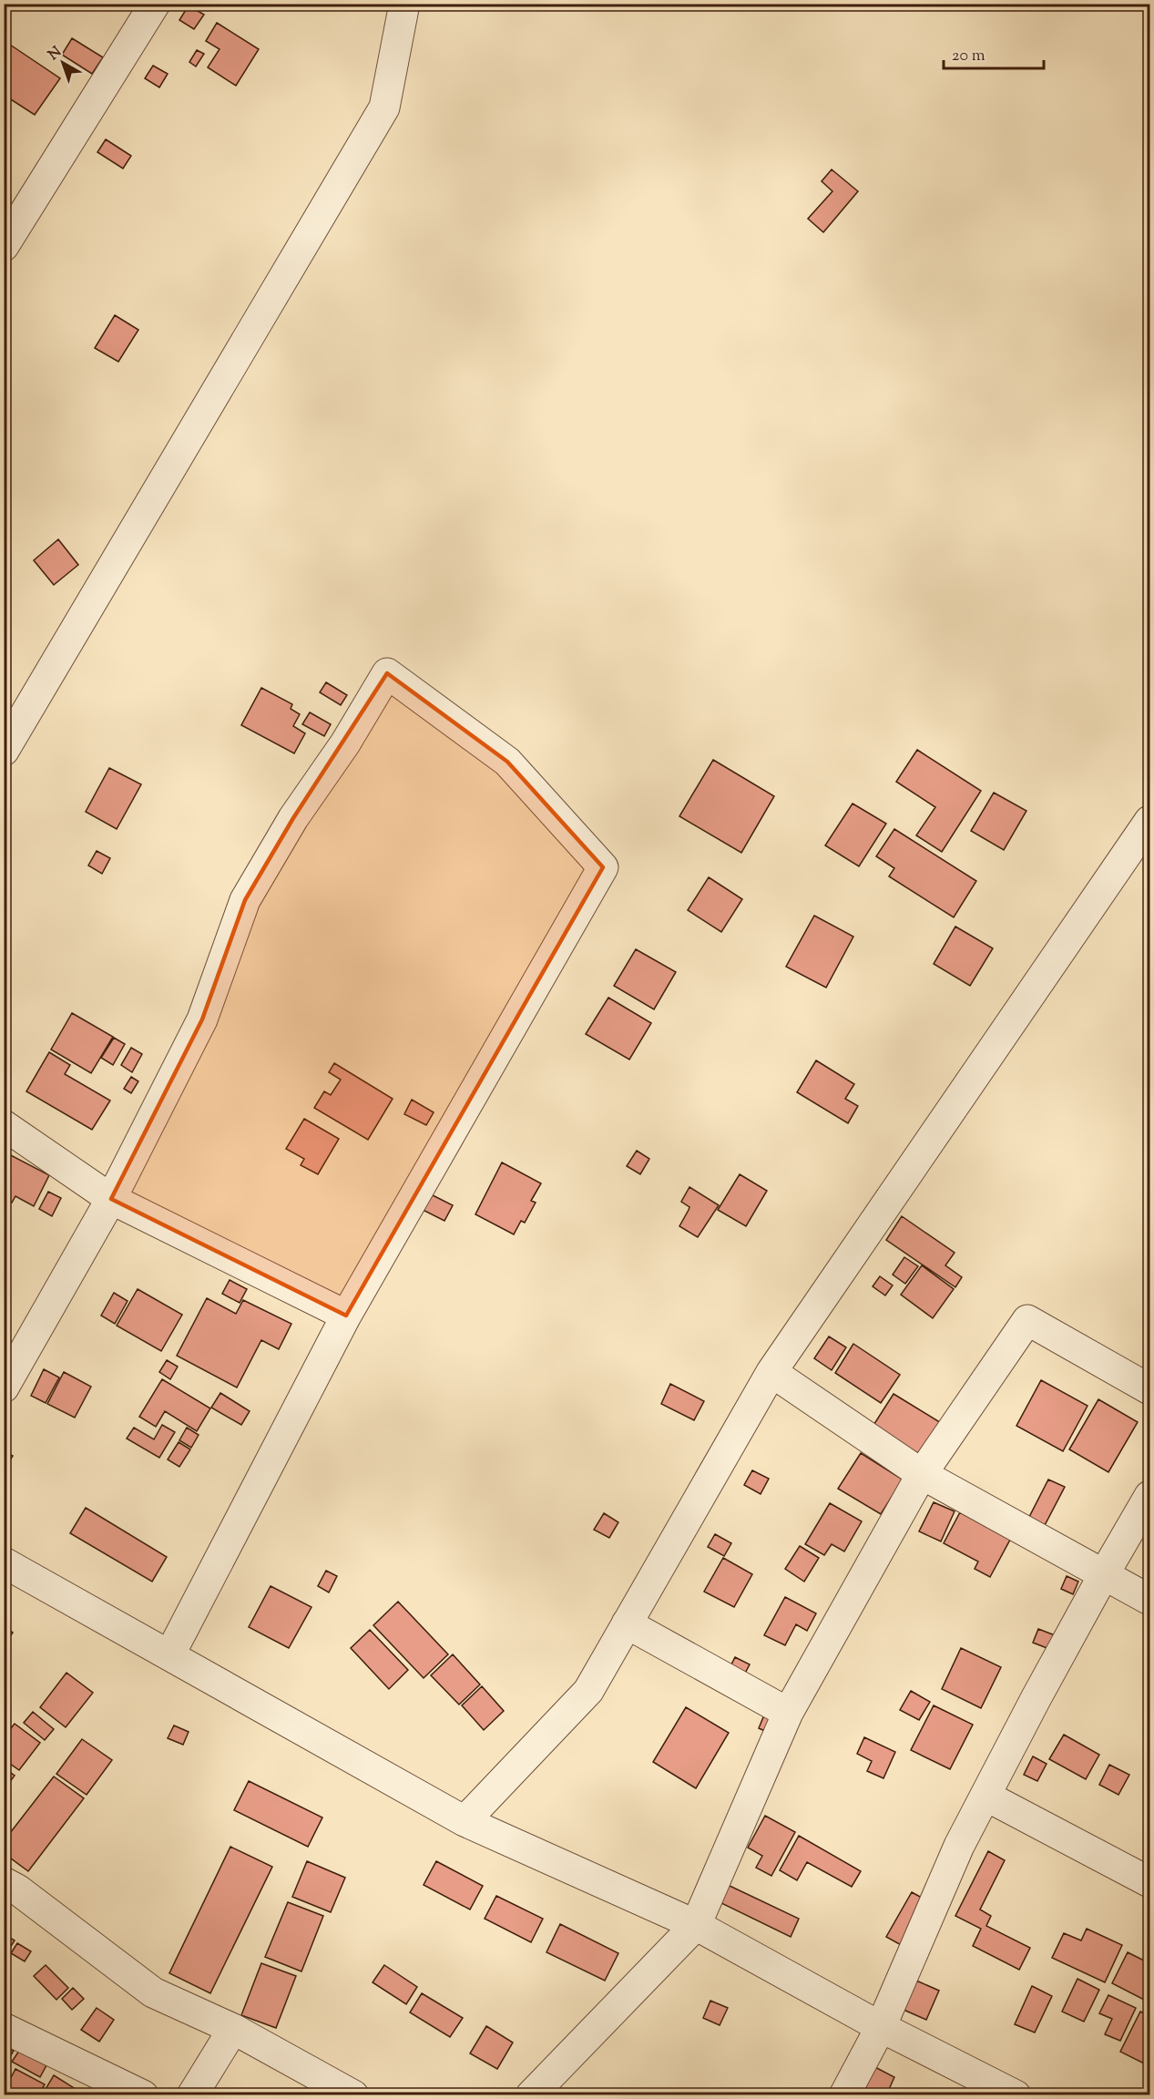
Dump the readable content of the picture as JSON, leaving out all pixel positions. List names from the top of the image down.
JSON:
{
  "scale_bar": "20 m",
  "north": "top left"
}
